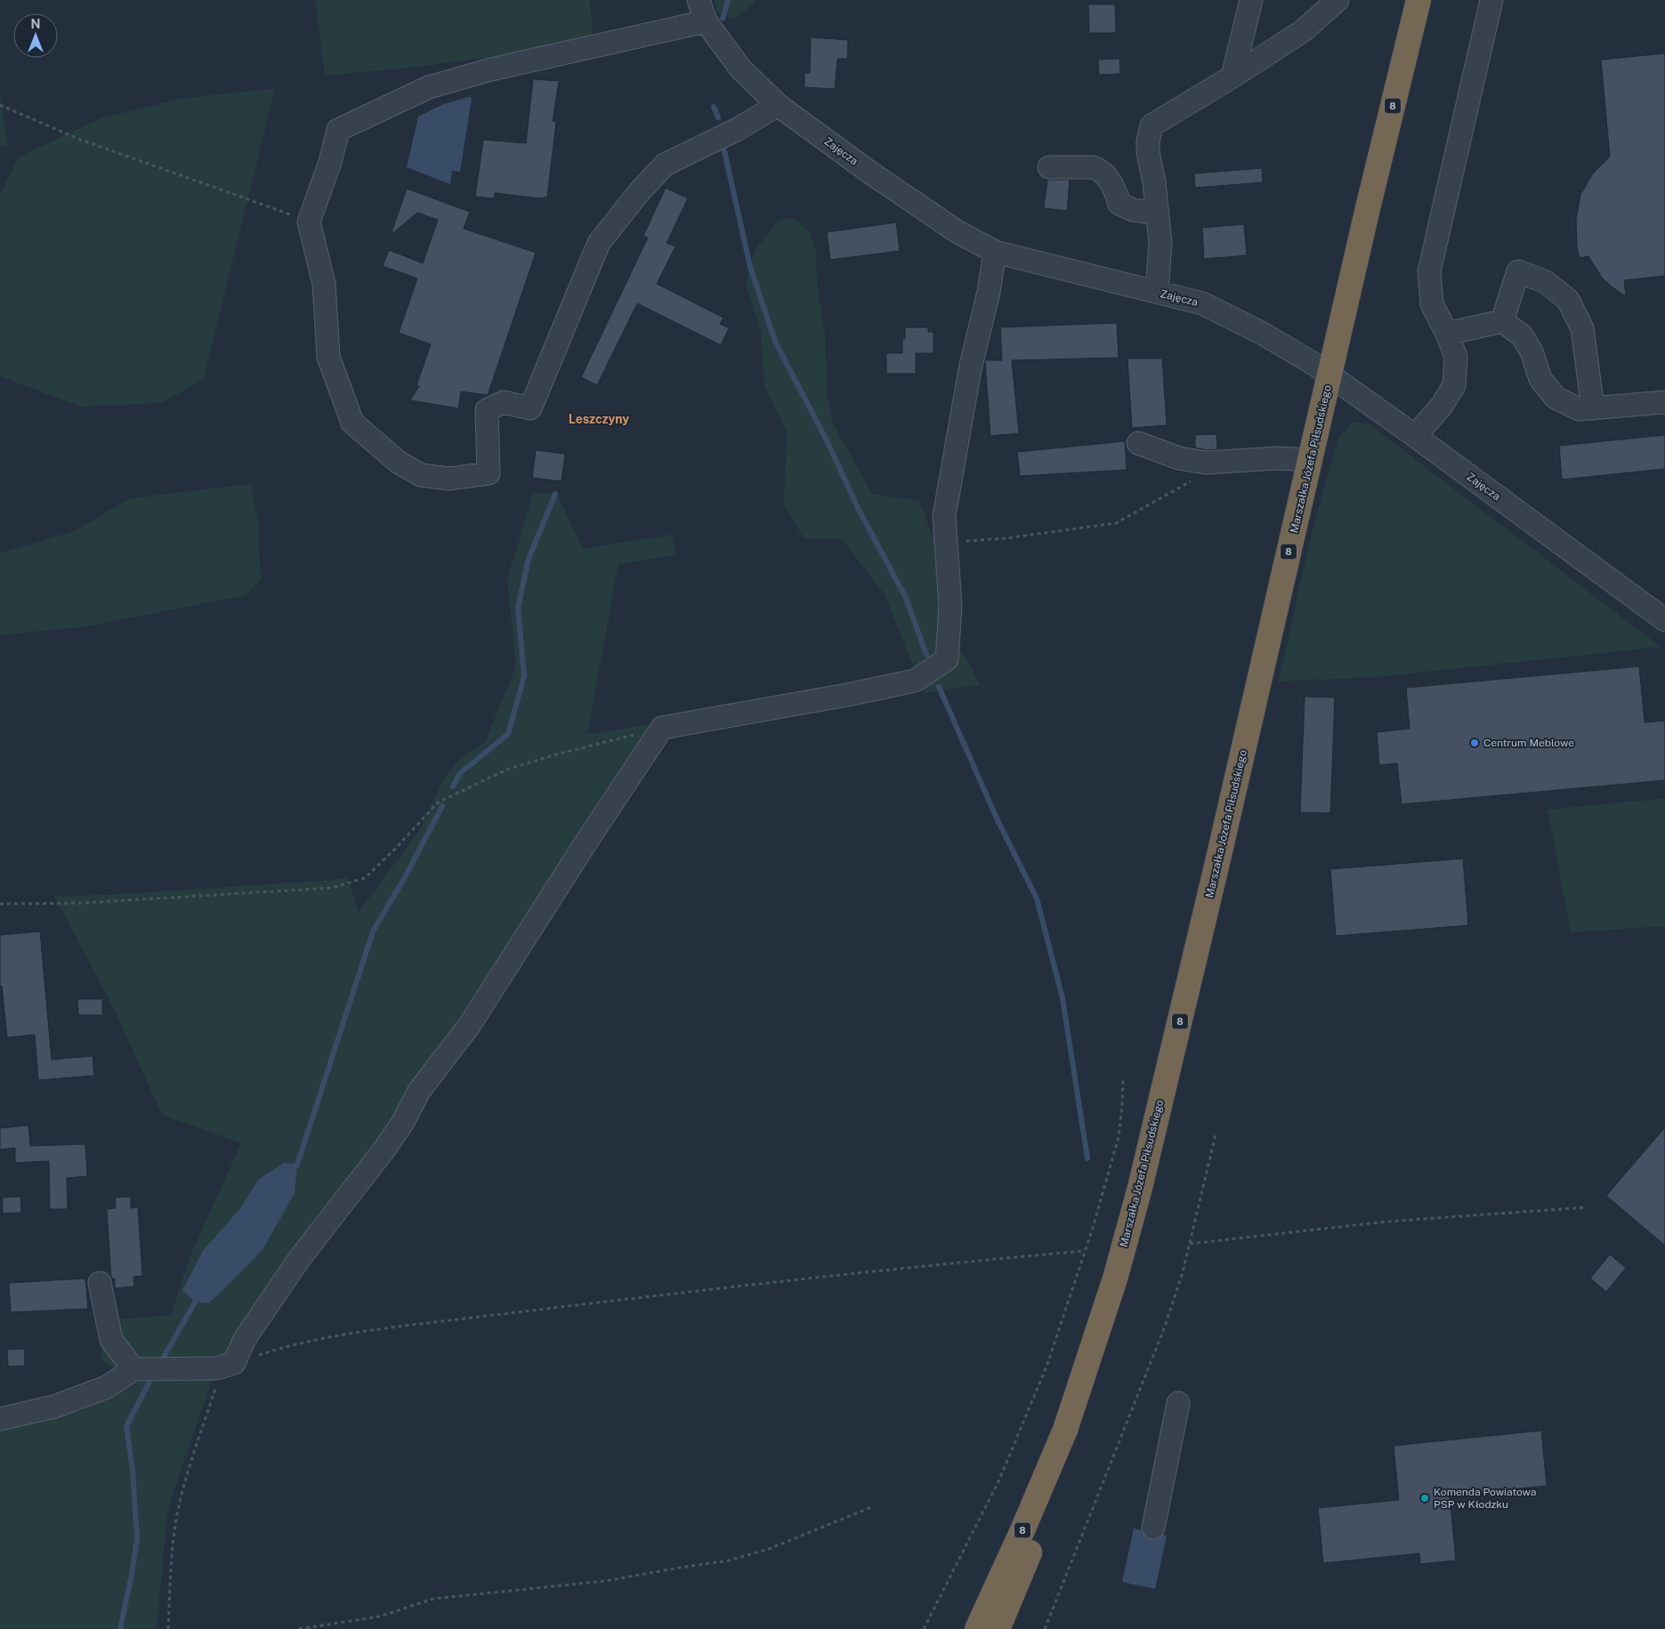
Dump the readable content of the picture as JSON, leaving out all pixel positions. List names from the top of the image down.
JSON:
{
  "streets": {
    "highway": ["8", "Marszałka Józefa Piłsudskiego"],
    "street": ["Zajęcza"]
  },
  "crossings": [
    ["Zajęcza", "Marszałka Józefa Piłsudskiego"]
  ],
  "districts": ["Leszczyny"],
  "places": ["Centrum Meblowe", "Komenda Powiatowa PSP w Kłodzku"],
  "north": "top"
}
